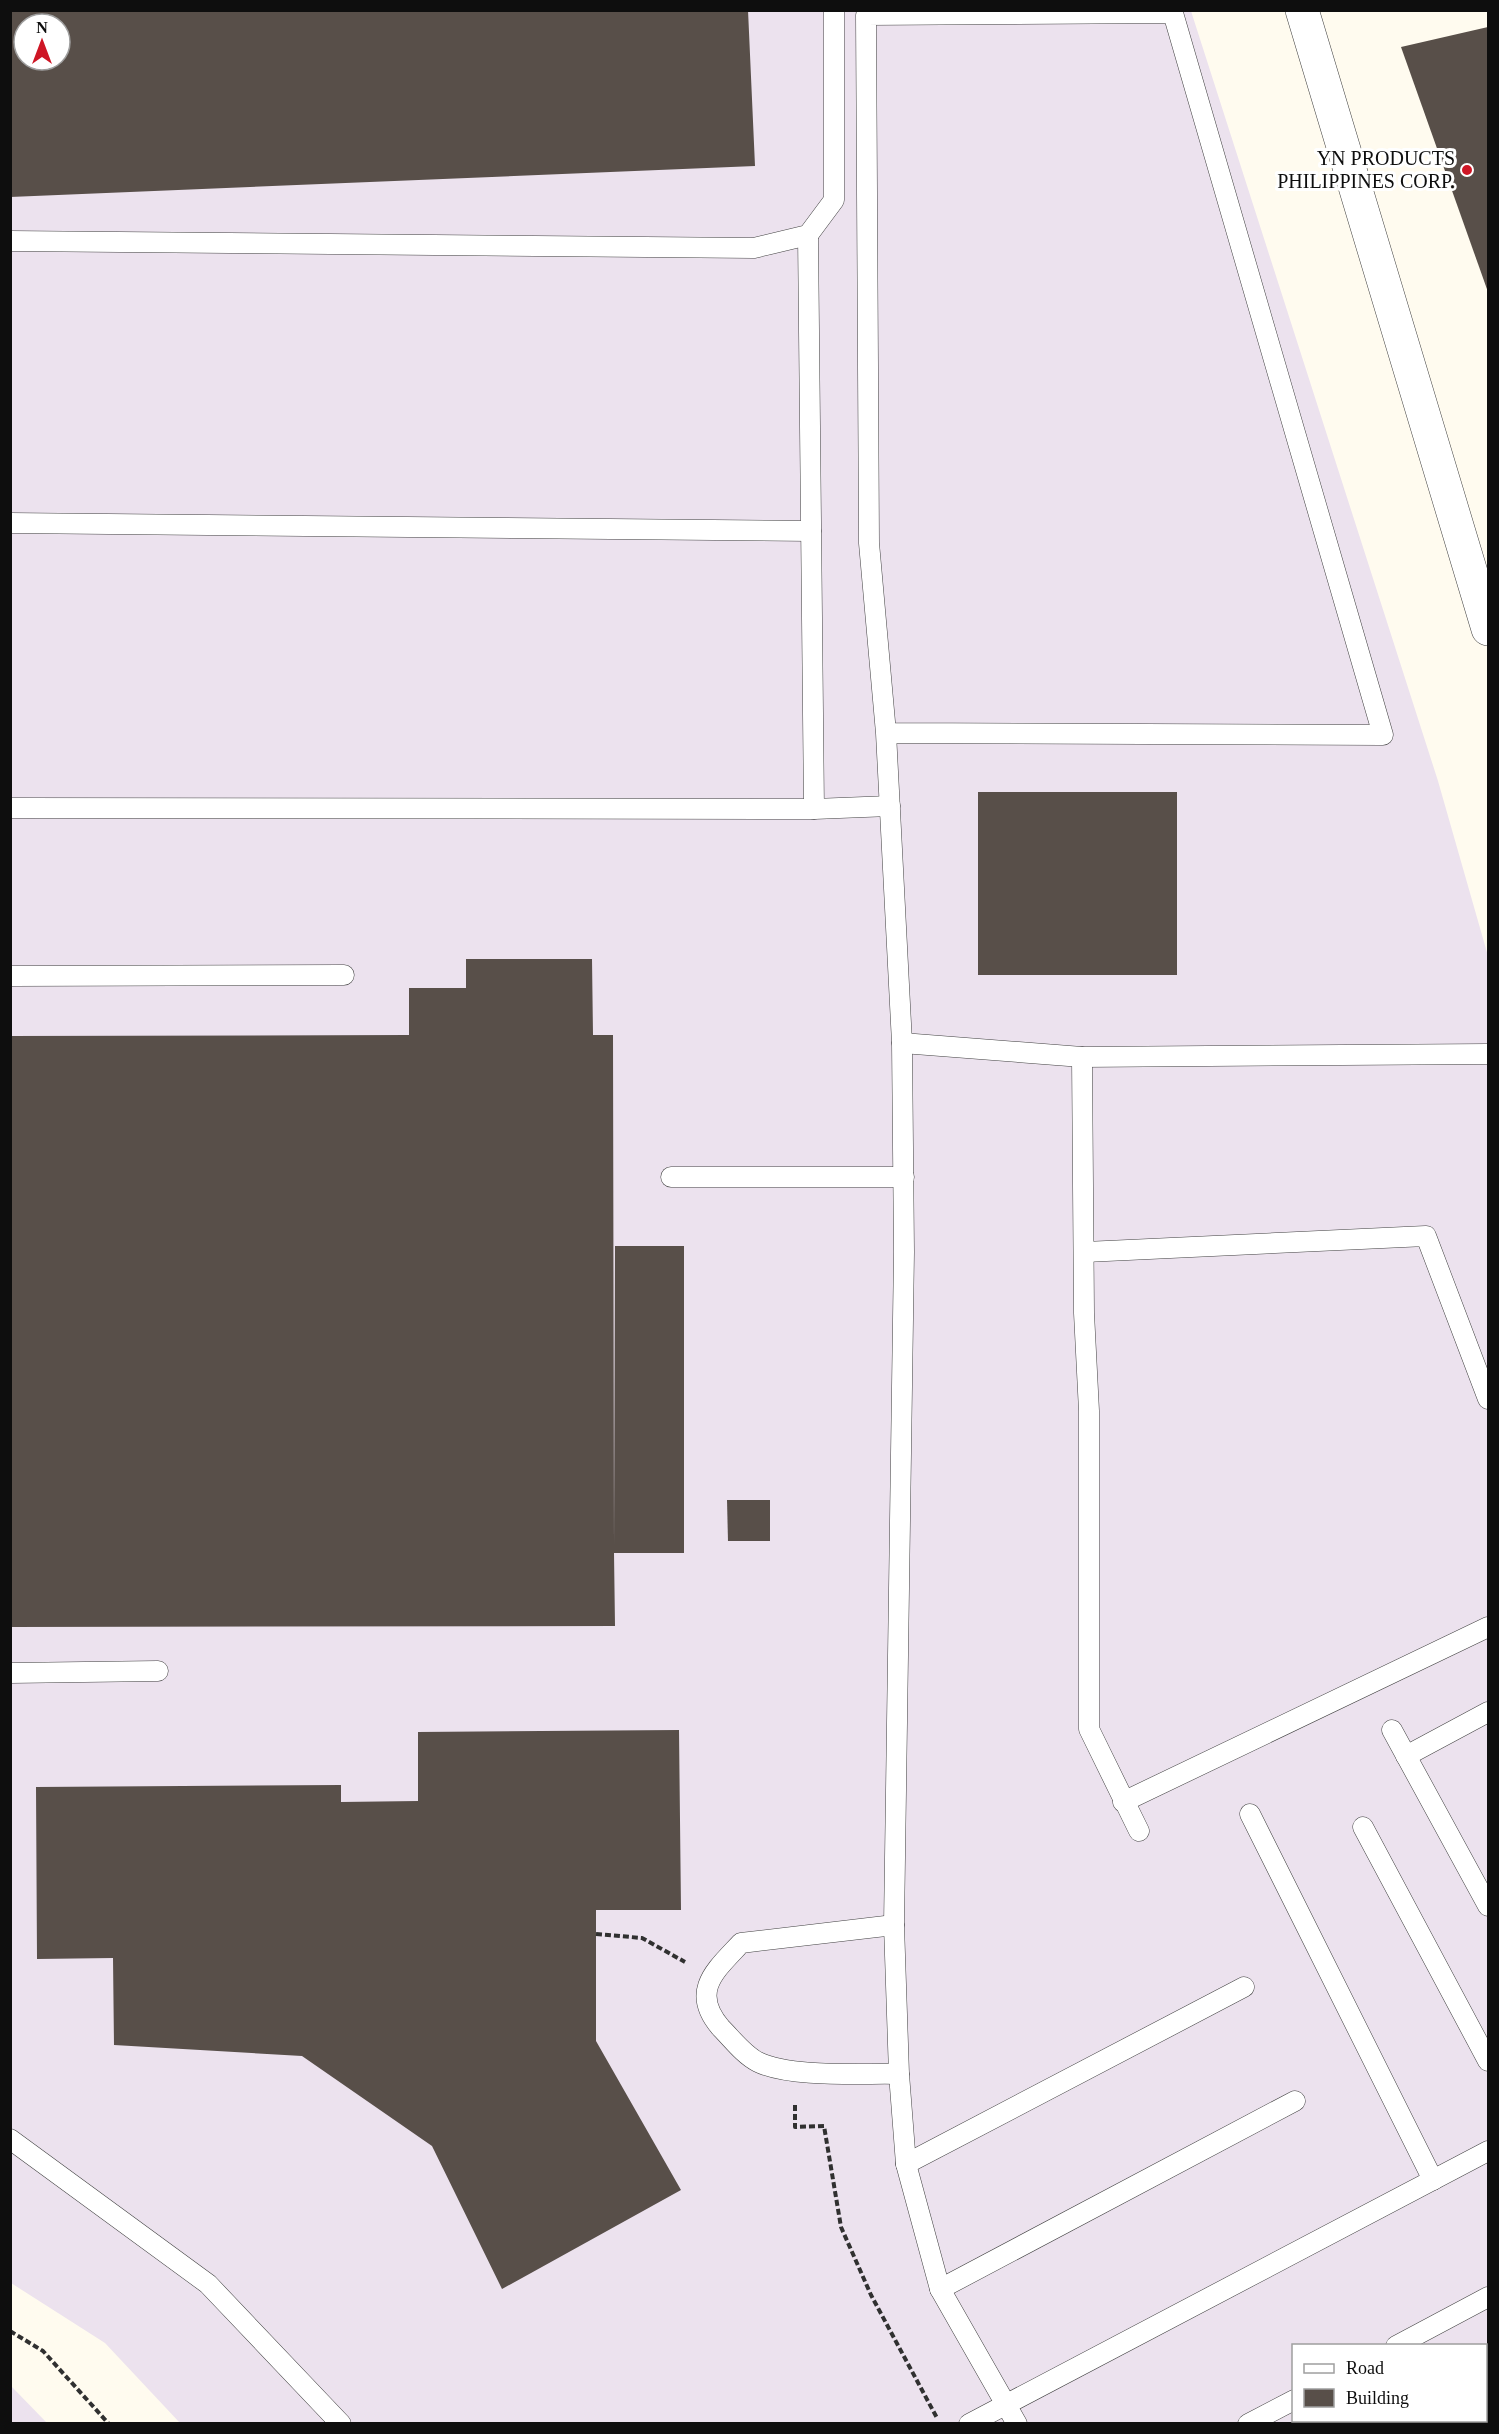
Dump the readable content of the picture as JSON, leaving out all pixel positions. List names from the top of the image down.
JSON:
{
  "places": ["YN PRODUCTS PHILIPPINES CORP."],
  "legend": ["Road", "Building"],
  "north": "top"
}
